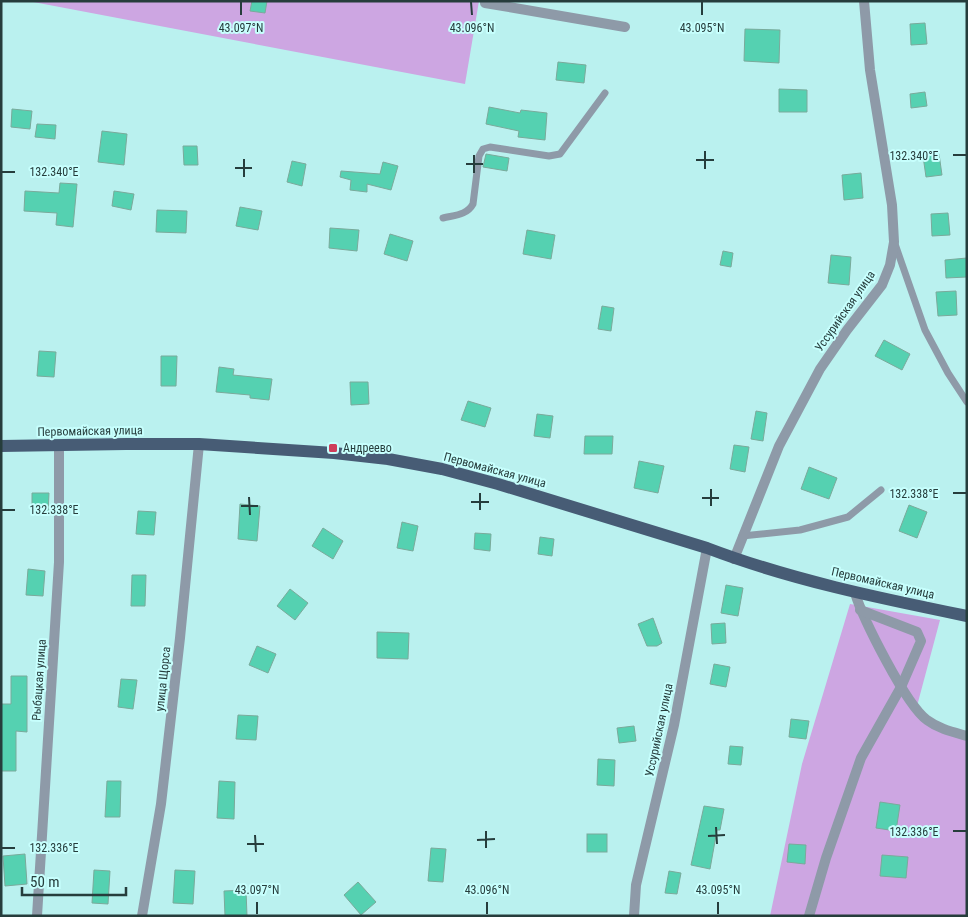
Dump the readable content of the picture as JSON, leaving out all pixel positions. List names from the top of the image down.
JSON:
{
  "streets": {
    "main road": ["Первомайская улица"],
    "street": ["Уссурийская улица", "улица Щорса", "Рыбацкая улица"]
  },
  "crossings": [
    ["Уссурийская улица", "Первомайская улица"],
    ["Первомайская улица", "улица Щорса"],
    ["Первомайская улица", "Рыбацкая улица"]
  ],
  "places": {
    "transit": ["Андреево"]
  },
  "scale_bar": "50 m",
  "coordinates": [
    "43.097°N",
    "43.096°N",
    "43.095°N",
    "132.340°E",
    "132.338°E",
    "132.336°E"
  ]
}
